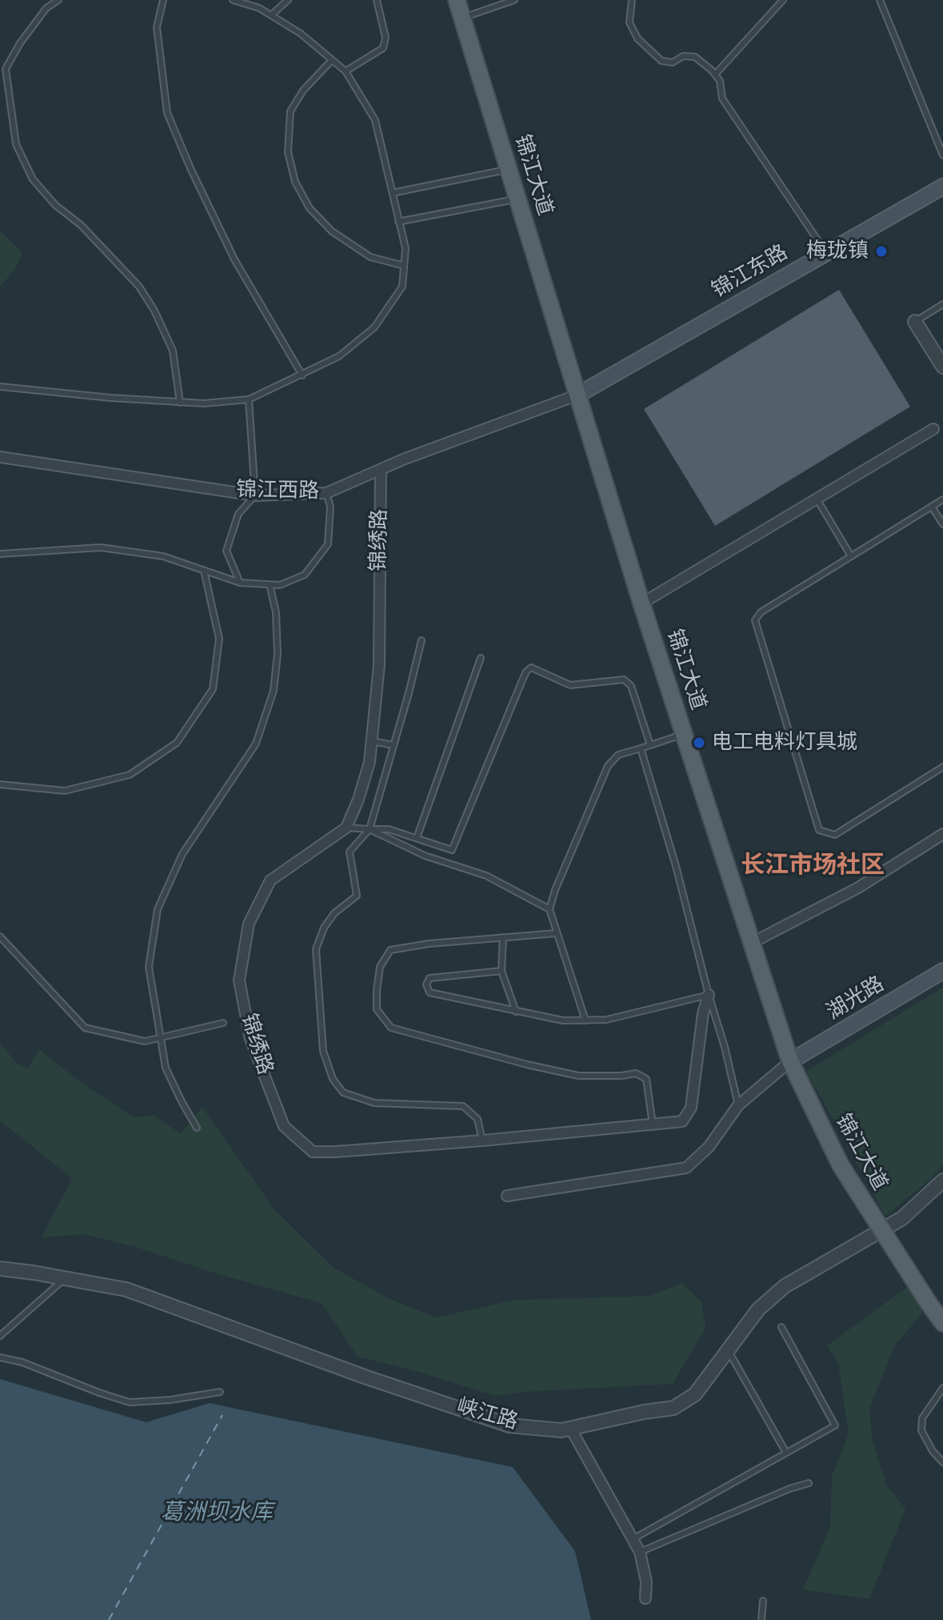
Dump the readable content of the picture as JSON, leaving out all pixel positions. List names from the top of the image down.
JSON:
{
  "streets": {
    "main road": ["锦江大道", "锦江东路", "湖光路"],
    "street": ["锦江西路", "锦绣路", "峡江路"]
  },
  "crossings": [
    ["锦江大道", "锦江东路"],
    ["锦江大道", "锦江西路"],
    ["锦江大道", "湖光路"],
    ["锦江东路", "锦江西路"],
    ["锦江西路", "锦绣路"]
  ],
  "districts": ["长江市场社区"],
  "water": ["葛洲坝水库"],
  "places": ["梅珑镇", "电工电料灯具城"]
}
